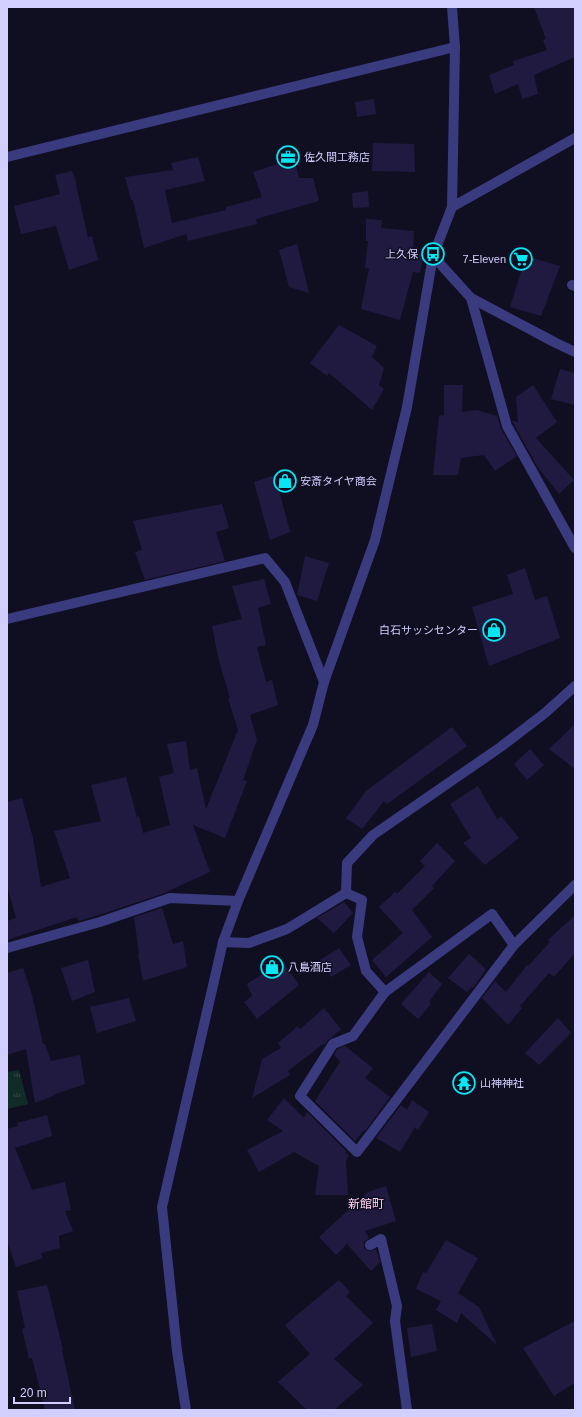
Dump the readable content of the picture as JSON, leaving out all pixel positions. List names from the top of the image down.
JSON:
{
  "districts": ["新館町"],
  "places": {
    "office": ["佐久間工務店"],
    "bus stop": ["上久保"],
    "supermarket": ["7-Eleven"],
    "shop": ["安斎タイヤ商会", "白石サッシセンター", "八島酒店"],
    "temple": ["山神神社"]
  },
  "scale_bar": "20 m"
}
